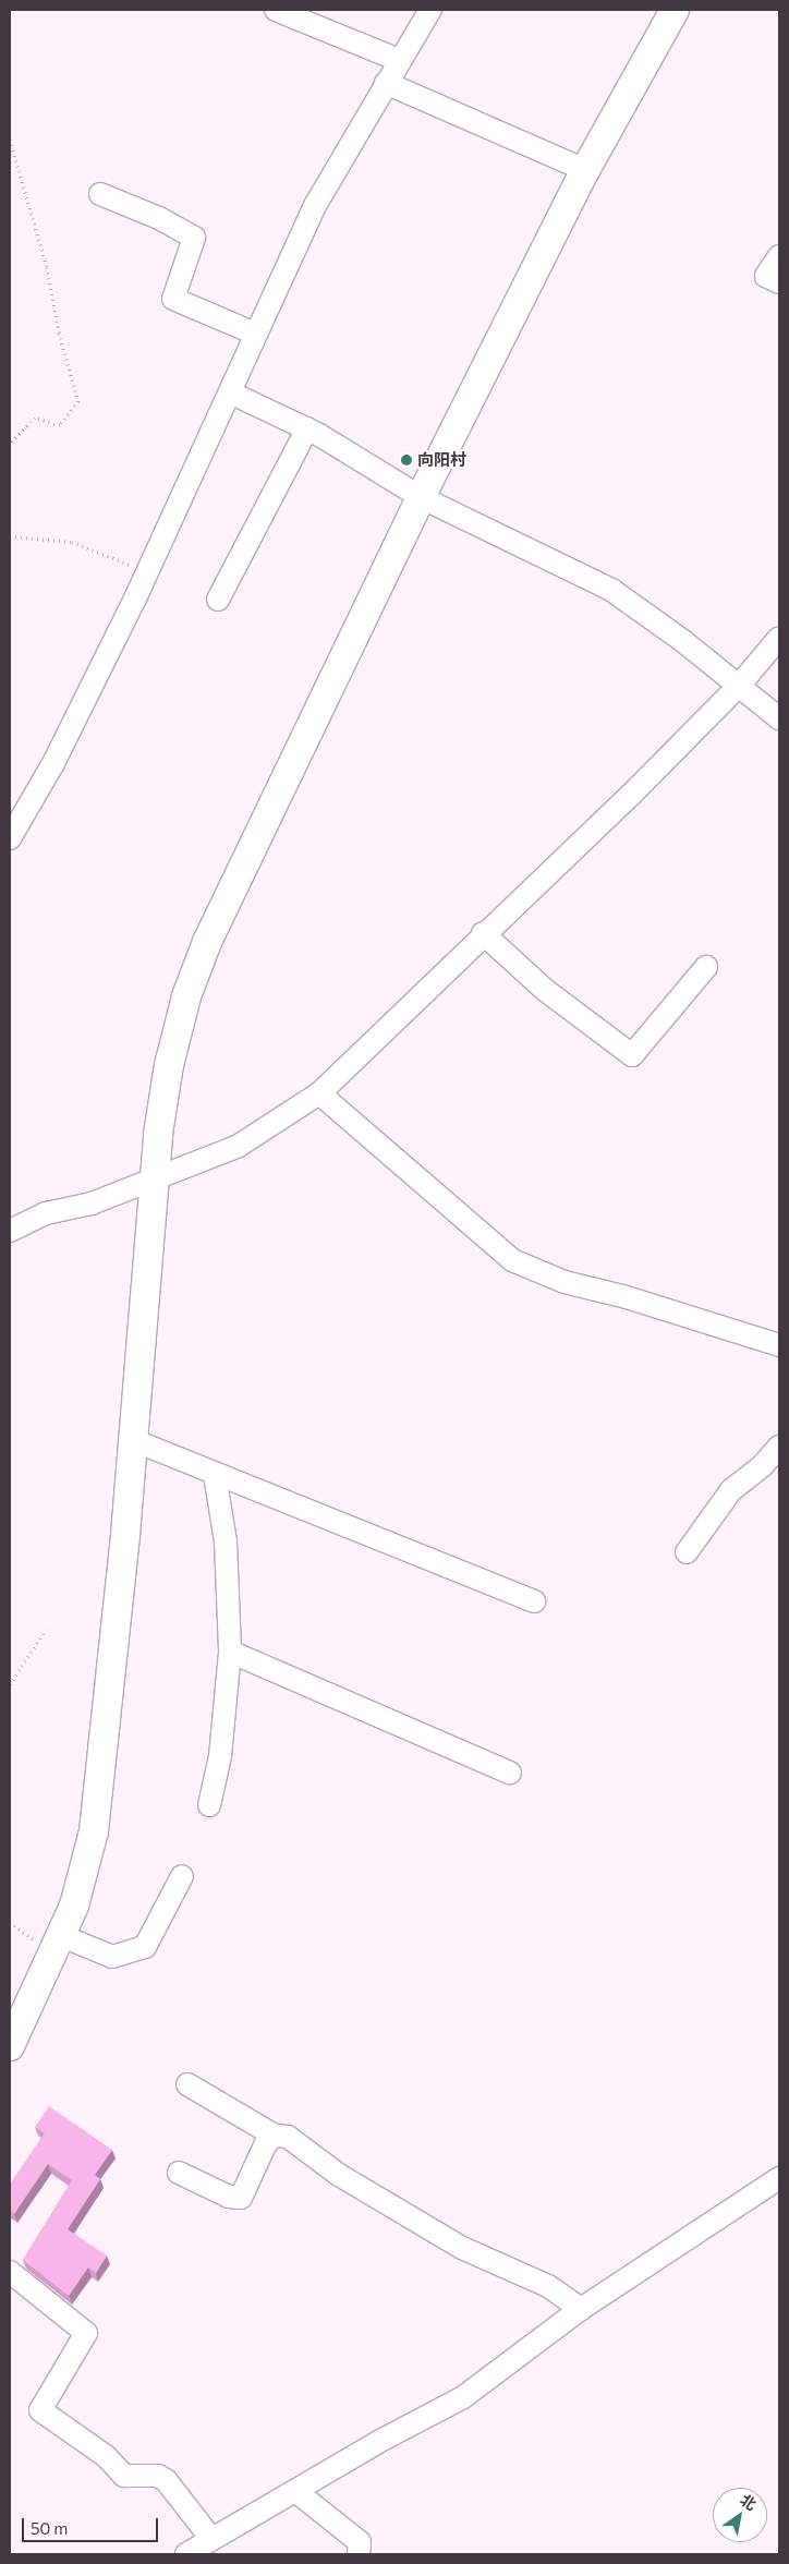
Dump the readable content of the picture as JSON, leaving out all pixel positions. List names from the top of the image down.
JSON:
{
  "places": ["向阳村"],
  "scale_bar": "50 m",
  "north": "top right"
}
